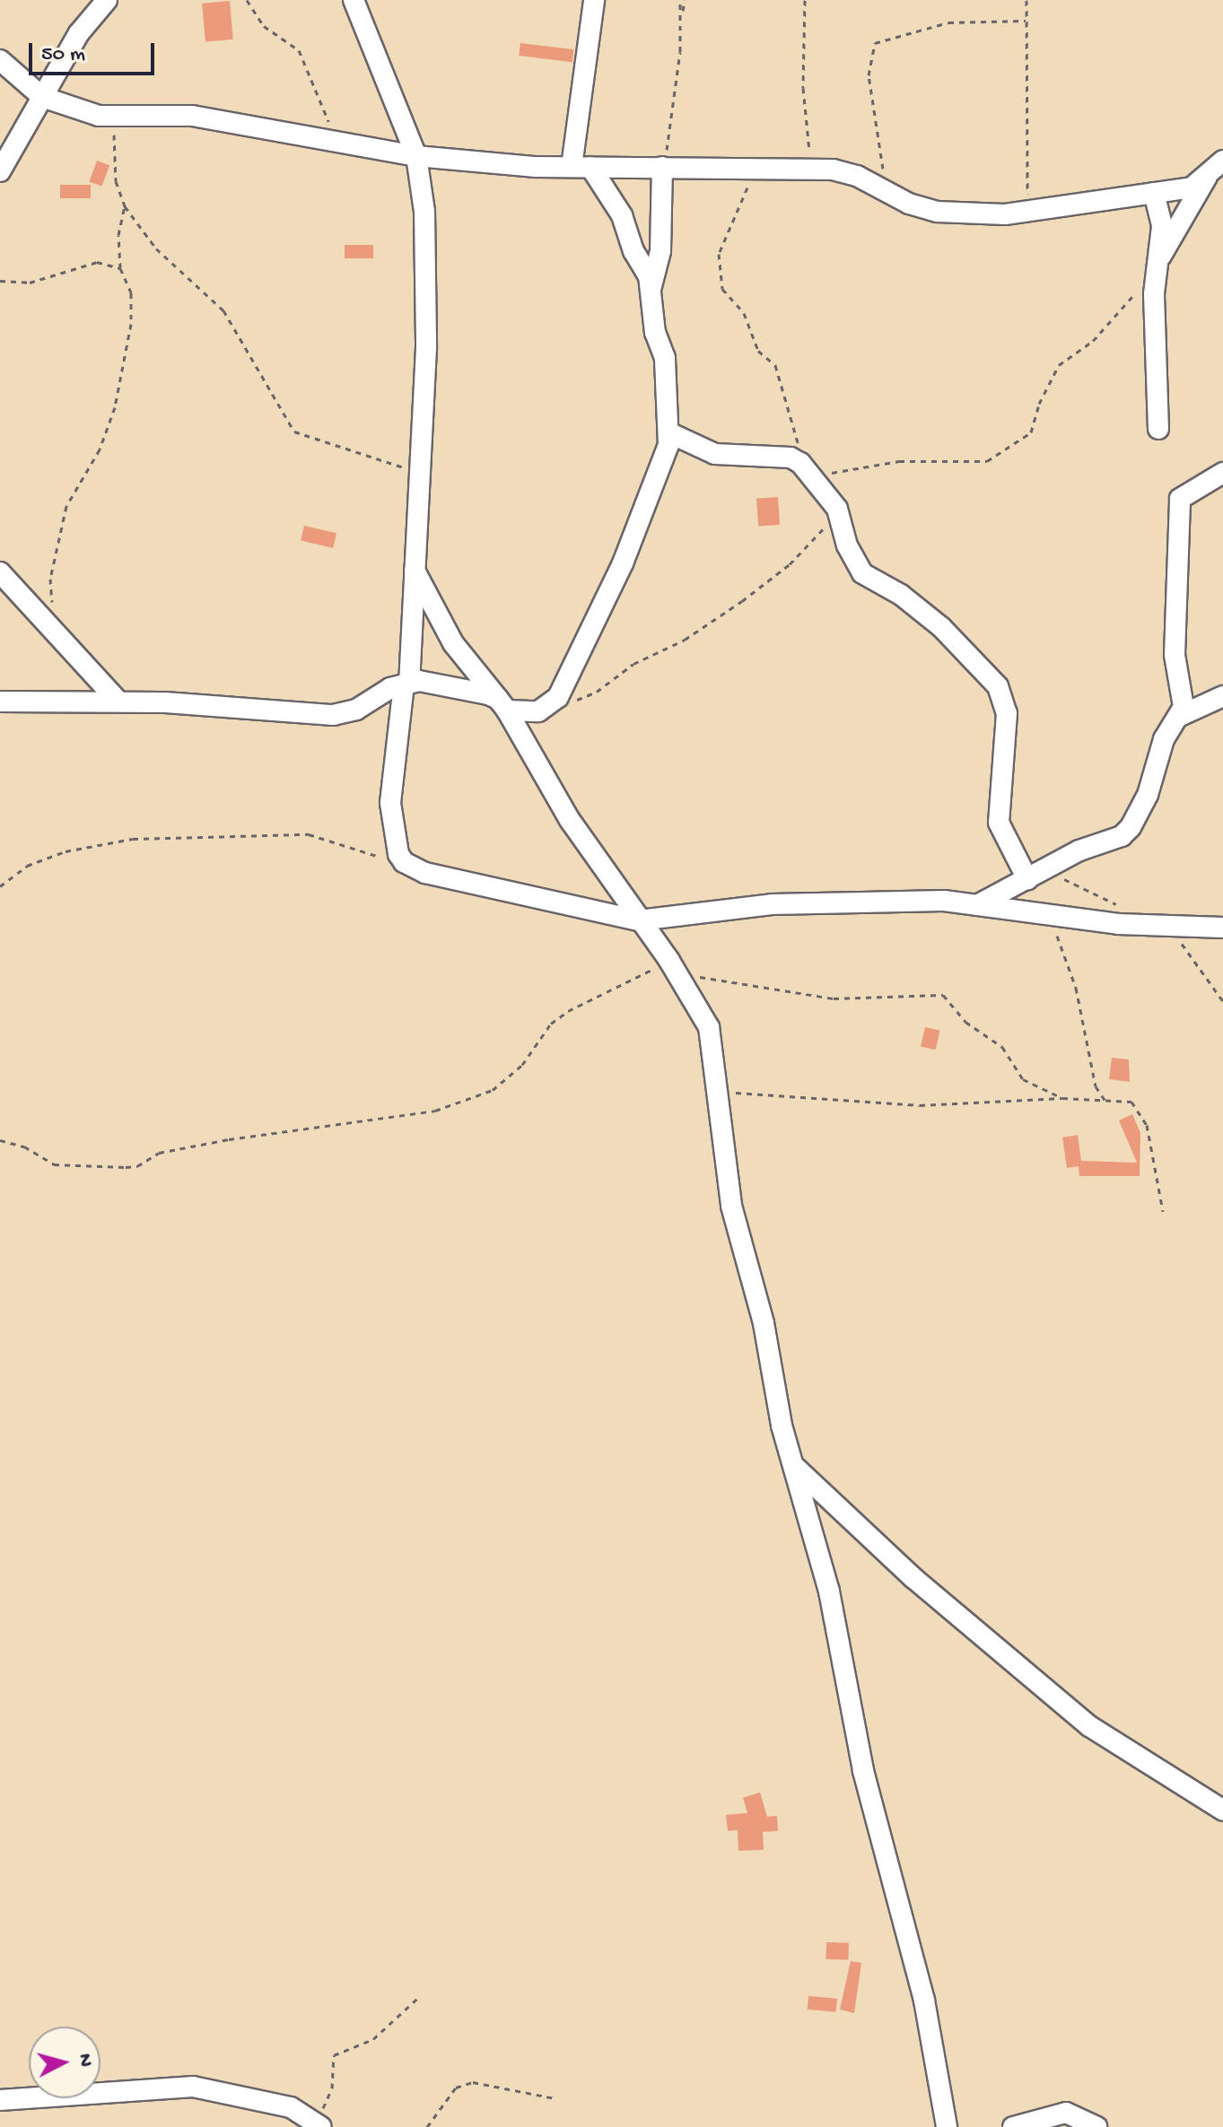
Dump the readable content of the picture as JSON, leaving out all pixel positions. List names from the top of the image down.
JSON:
{
  "scale_bar": "50 m",
  "north": "right"
}
